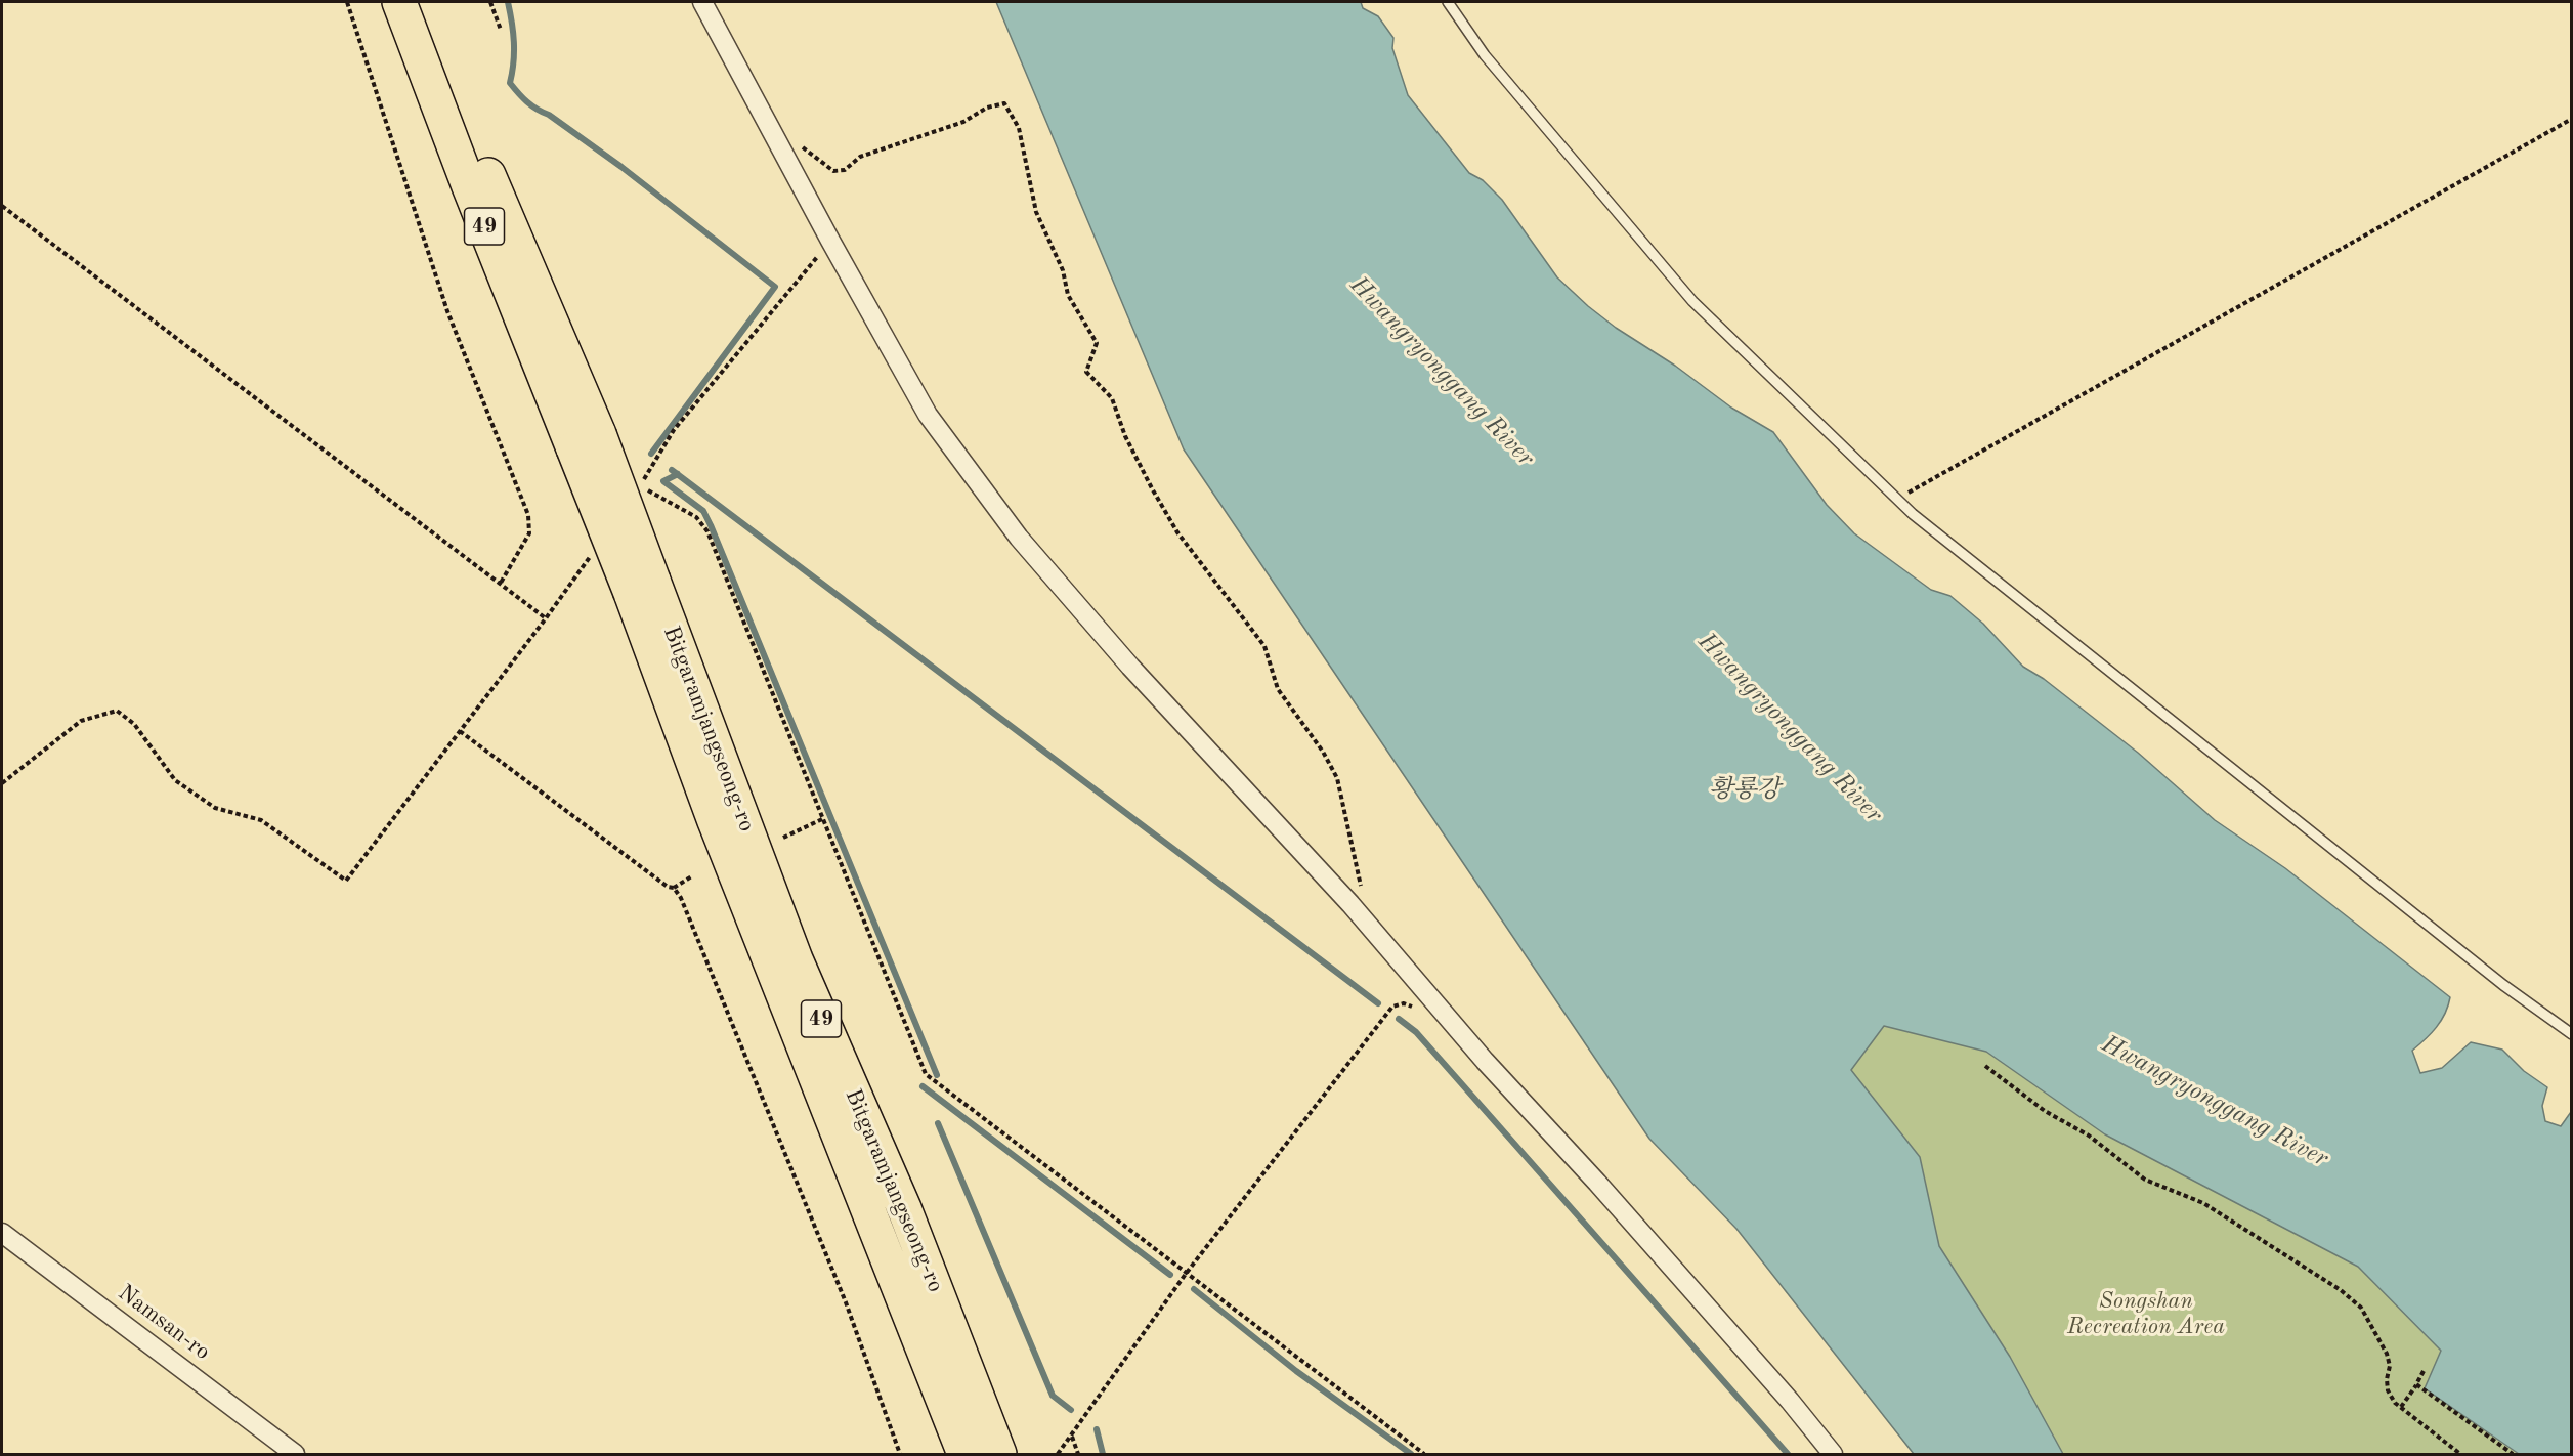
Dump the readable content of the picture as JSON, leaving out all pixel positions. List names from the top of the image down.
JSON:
{
  "streets": {
    "highway": ["49", "Bitgaramjangseong-ro"],
    "street": ["Namsan-ro"]
  },
  "water": ["Hwangryonggang River", "황룡강"],
  "parks": ["Songshan Recreation Area"]
}
